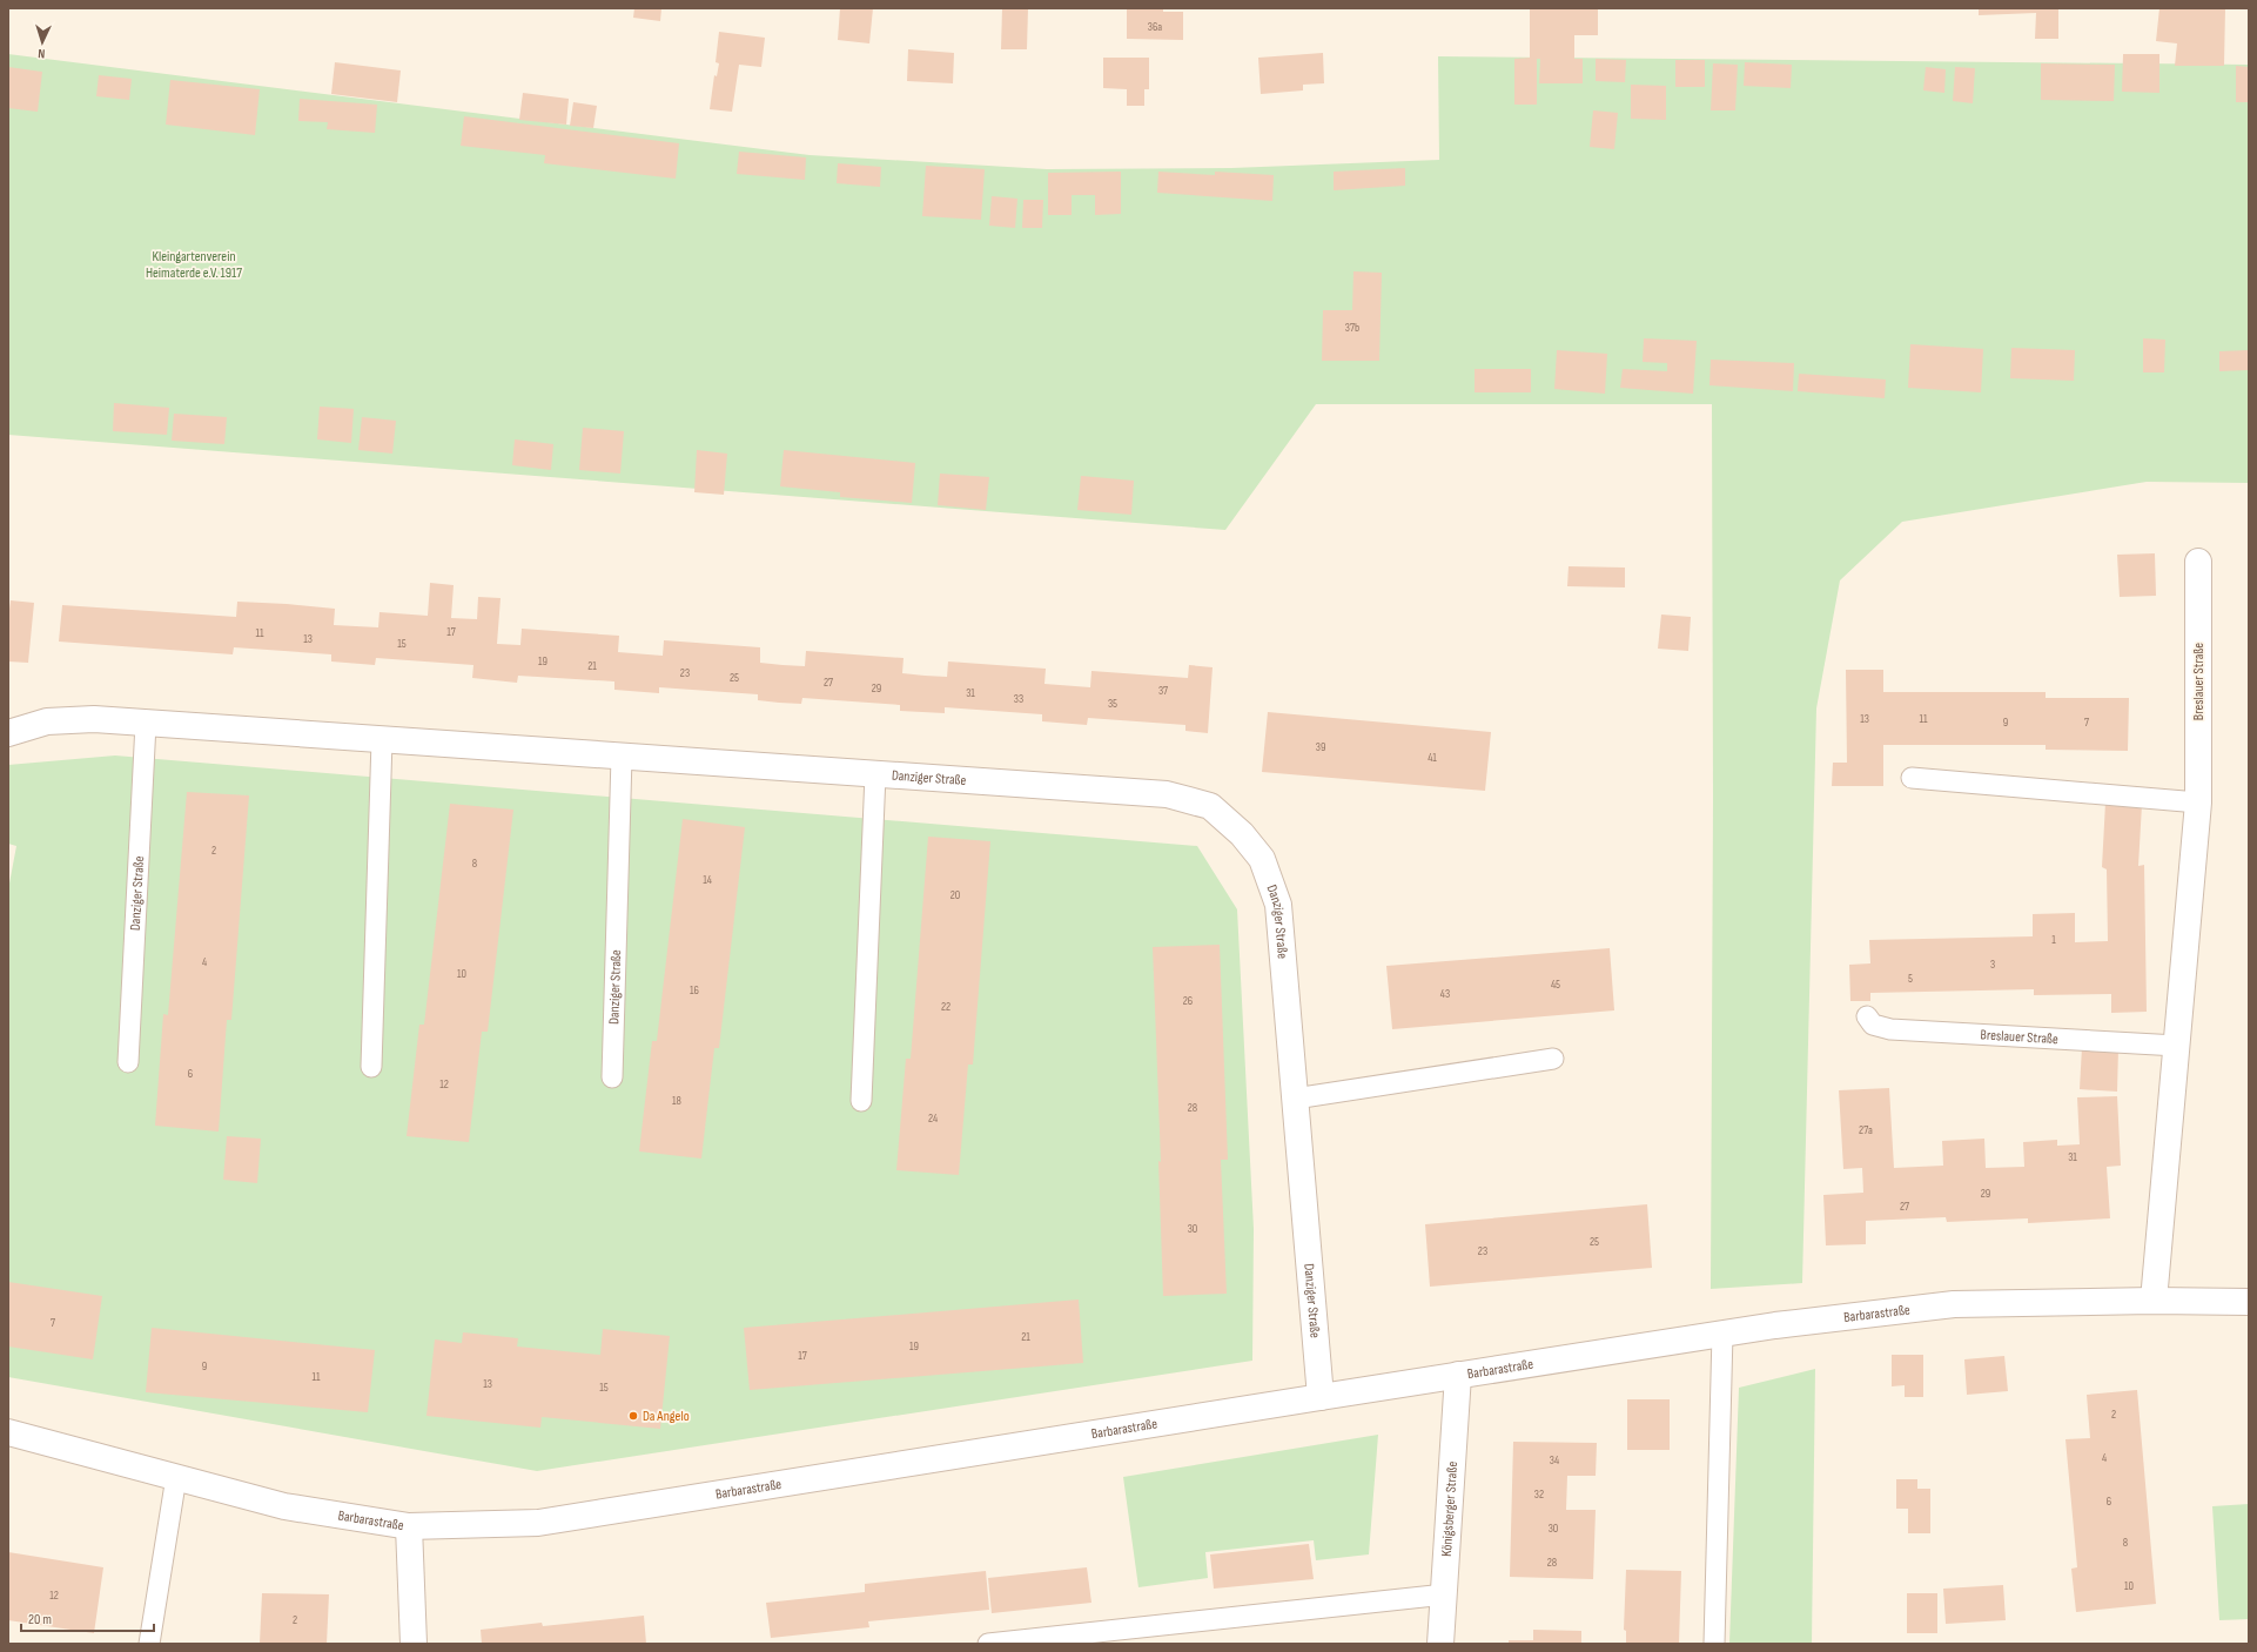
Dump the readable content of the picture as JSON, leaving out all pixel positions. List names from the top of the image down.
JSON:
{
  "streets": {
    "street": [
      "Breslauer Straße",
      "Danziger Straße",
      "Barbarastraße",
      "Königsberger Straße"
    ]
  },
  "crossings": [
    ["Breslauer Straße", "Barbarastraße"],
    ["Danziger Straße", "Barbarastraße"],
    ["Barbarastraße", "Königsberger Straße"]
  ],
  "parks": ["Kleingartenverein Heimaterde e.V. 1917"],
  "places": ["Da Angelo"],
  "house_numbers": [
    "36a",
    "37b",
    "17",
    "11",
    "13",
    "15",
    "19",
    "21",
    "23",
    "25",
    "27",
    "29",
    "37",
    "31",
    "33",
    "35",
    "13",
    "11",
    "9",
    "7",
    "39",
    "41",
    "2",
    "8",
    "14",
    "20",
    "1",
    "4",
    "3",
    "10",
    "5",
    "45",
    "16",
    "43",
    "26",
    "22",
    "6",
    "12",
    "18",
    "28",
    "24",
    "27a",
    "31",
    "29",
    "27",
    "30",
    "25",
    "23",
    "7",
    "21",
    "19",
    "17",
    "9",
    "11",
    "13",
    "15",
    "2",
    "4",
    "34",
    "32",
    "6",
    "30",
    "8",
    "28",
    "10",
    "12",
    "2"
  ],
  "scale_bar": "20 m",
  "north": "bottom"
}
